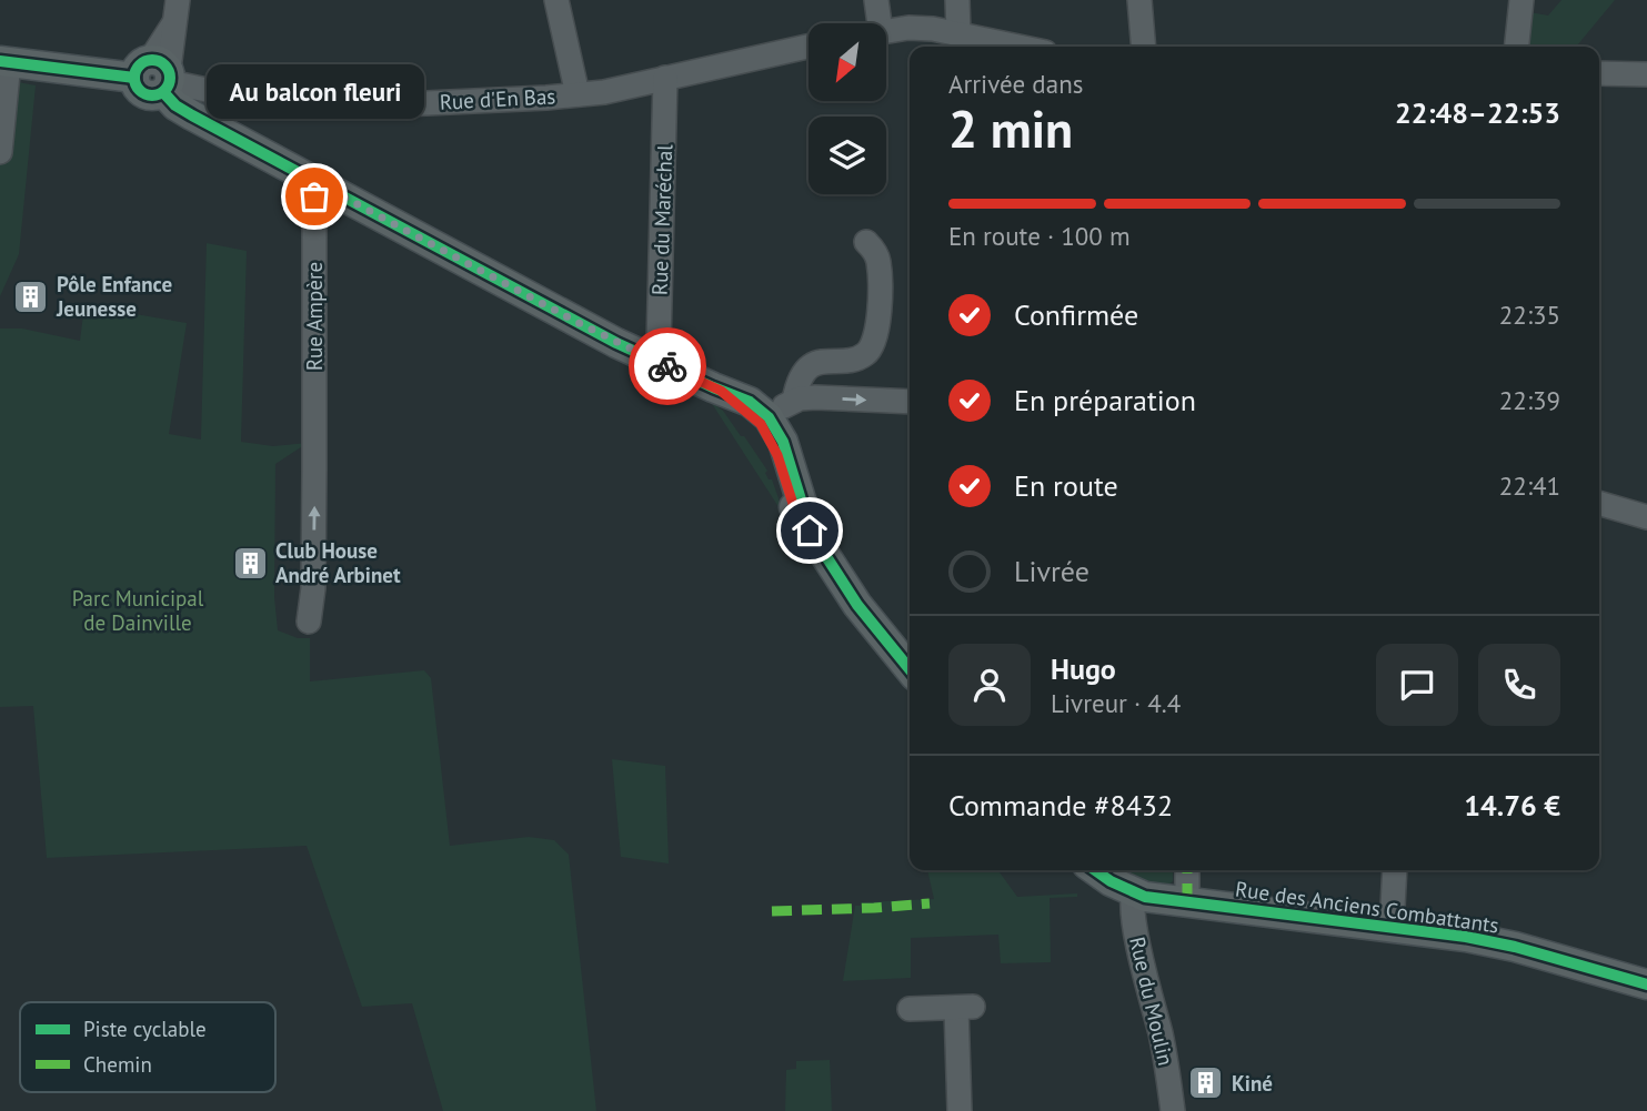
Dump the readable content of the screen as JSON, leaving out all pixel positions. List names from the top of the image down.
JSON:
{
  "streets": {
    "main road": ["Rue des Anciens Combattants"],
    "street": [
      "Rue d'En Bas",
      "Rue du Maréchal",
      "Rue Ampère",
      "Rue du Moulin"
    ]
  },
  "crossings": [
    ["Rue d'En Bas", "Rue du Maréchal"],
    ["Rue des Anciens Combattants", "Rue du Moulin"]
  ],
  "one_way": ["Rue Ampère"],
  "parks": ["Parc Municipal de Dainville"],
  "places": {
    "other": ["Au balcon fleuri"],
    "building": ["Pôle Enfance Jeunesse", "Club House André Arbinet", "Kiné"]
  },
  "legend": ["Piste cyclable", "Chemin"],
  "north": "bottom left",
  "page": {
    "heading": ["2 min", "Arrivée dans", "22:48–22:53"],
    "panel": [
      "Hugo",
      "Livreur · 4.4",
      "Commande #8432",
      "14.76 €"
    ],
    "bubble": "Au balcon fleuri",
    "bar": "En route · 100 m",
    "list": [
      ["Confirmée", "22:35"],
      ["En préparation", "22:39"],
      ["En route", "22:41"],
      "Livrée"
    ]
  }
}
